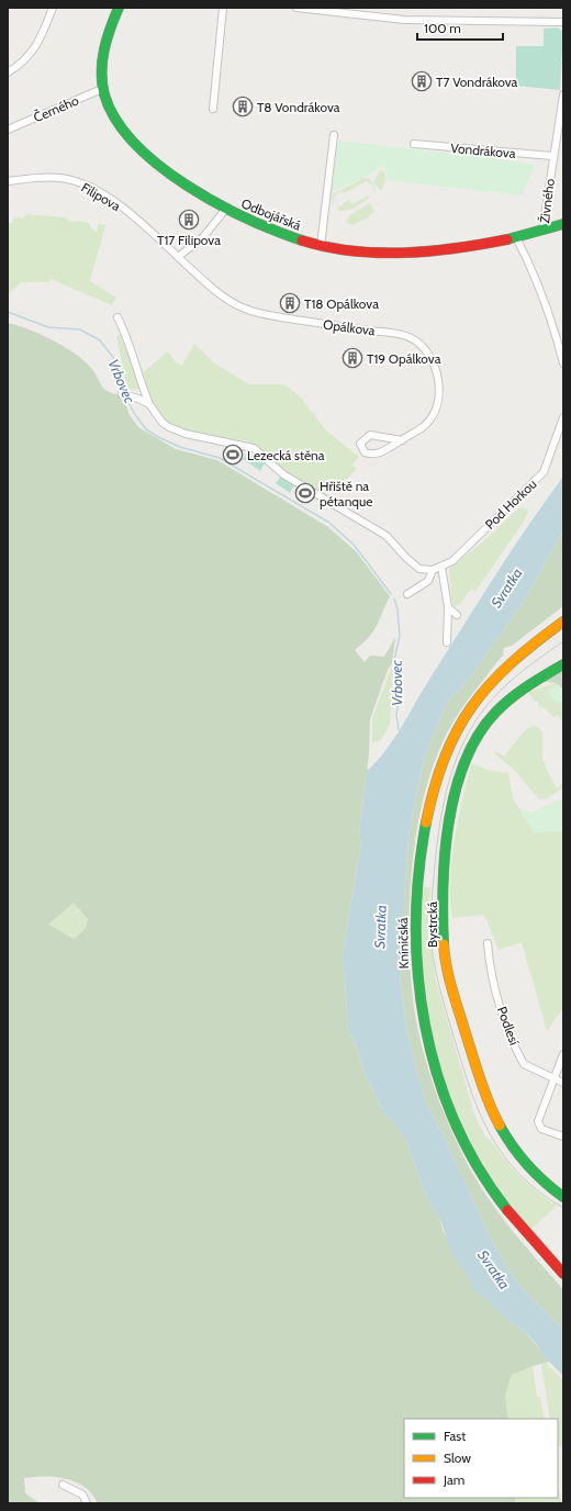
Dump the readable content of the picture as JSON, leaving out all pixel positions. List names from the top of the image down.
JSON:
{
  "streets": {
    "street": [
      "Černého",
      "Vondrákova",
      "Filipova",
      "Živného",
      "Odbojářská",
      "Opálkova",
      "Pod Horkou",
      "Bystrcká",
      "Kníničská",
      "Podlesí"
    ]
  },
  "crossings": [
    ["Černého", "Odbojářská"],
    ["Vondrákova", "Živného"],
    ["Filipova", "Opálkova"],
    ["Živného", "Odbojářská"]
  ],
  "water": ["Vrbovec", "Svratka"],
  "places": {
    "building": [
      "T7 Vondrákova",
      "T8 Vondrákova",
      "T17 Filipova",
      "T18 Opálkova",
      "T19 Opálkova"
    ],
    "sports": ["Lezecká stěna", "Hřiště na pétanque"]
  },
  "legend": ["Fast", "Slow", "Jam"],
  "scale_bar": "100 m"
}
